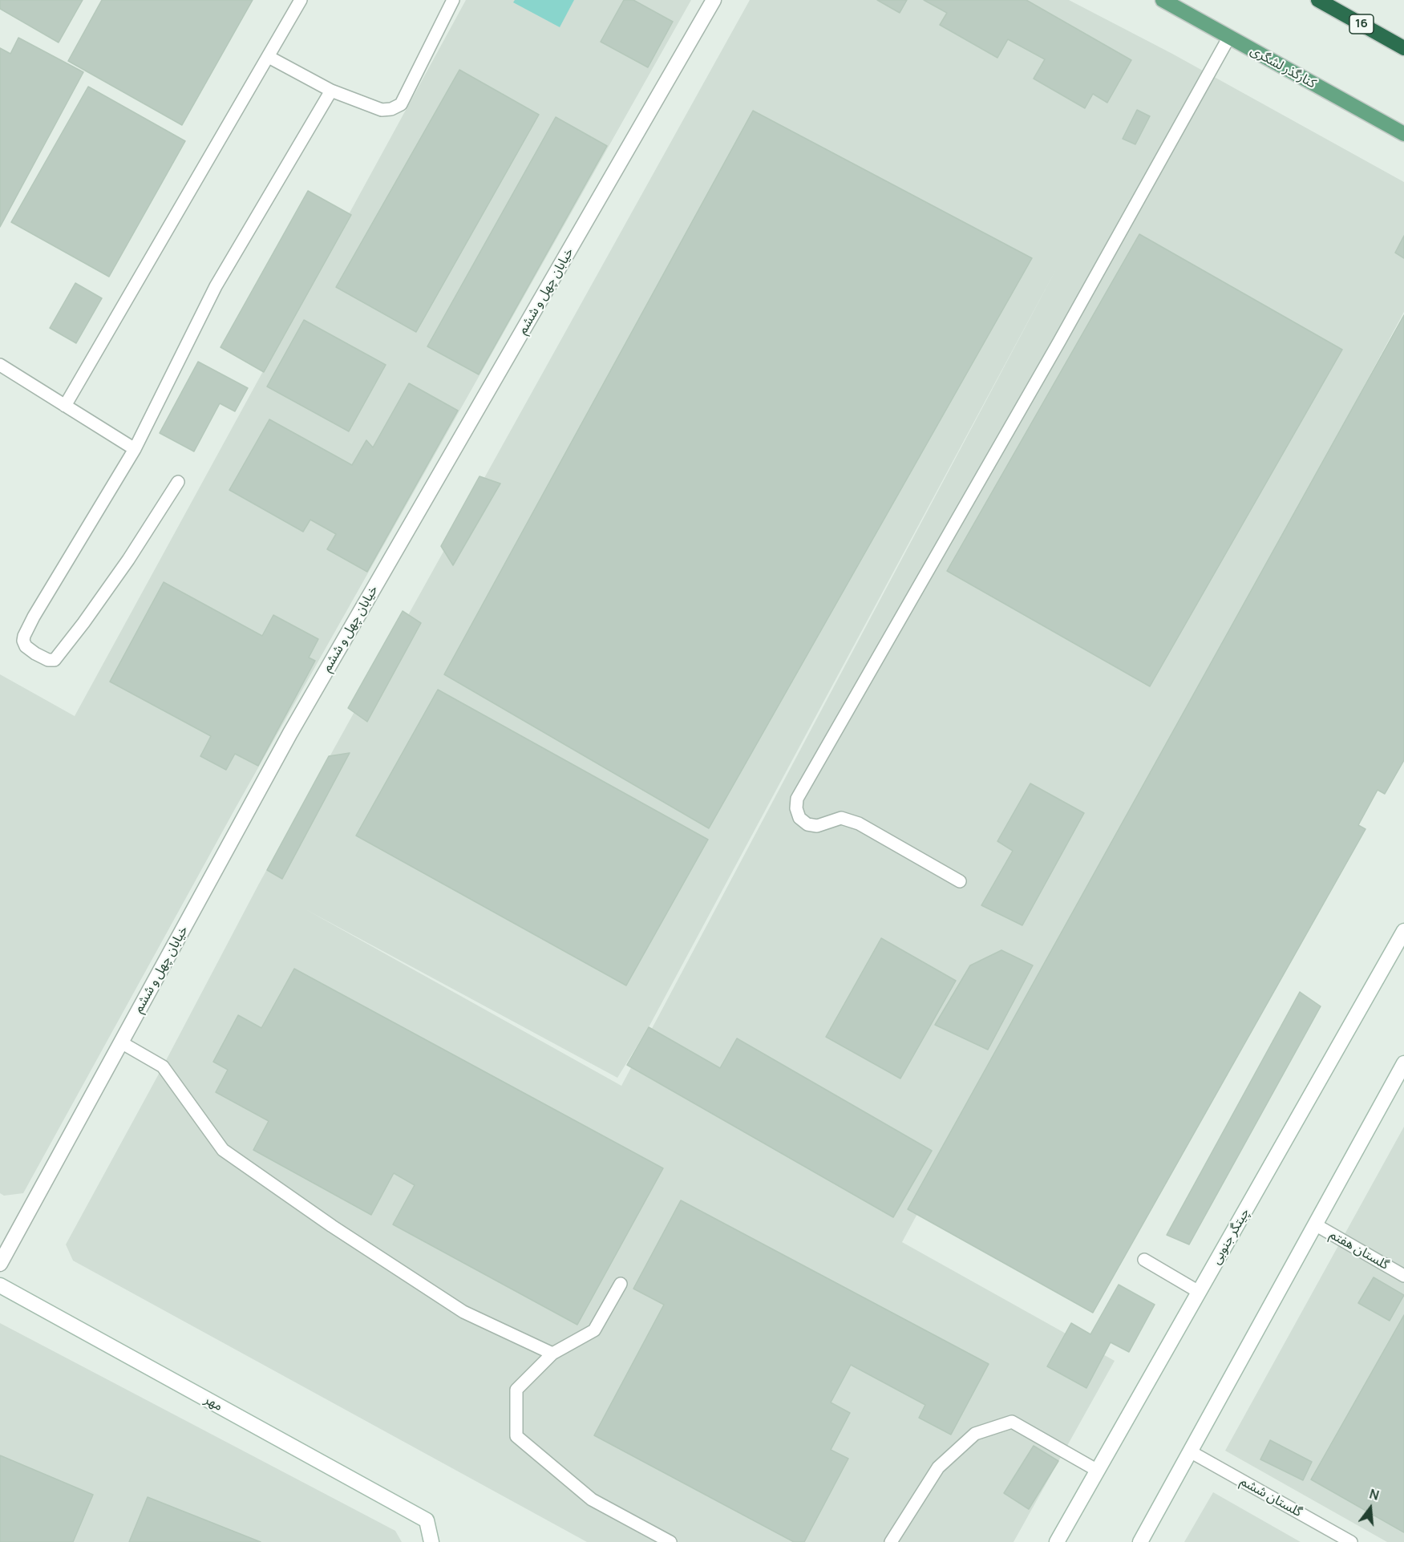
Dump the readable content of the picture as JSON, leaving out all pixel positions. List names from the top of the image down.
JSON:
{
  "streets": {
    "highway": ["16"],
    "main road": ["کنارگذر لشگری"],
    "street": ["خیابان چهل و ششم", "چیتگر جنوبی", "مهر"],
    "lane": ["گلستان هفتم", "گلستان ششم"]
  },
  "north": "top"
}
